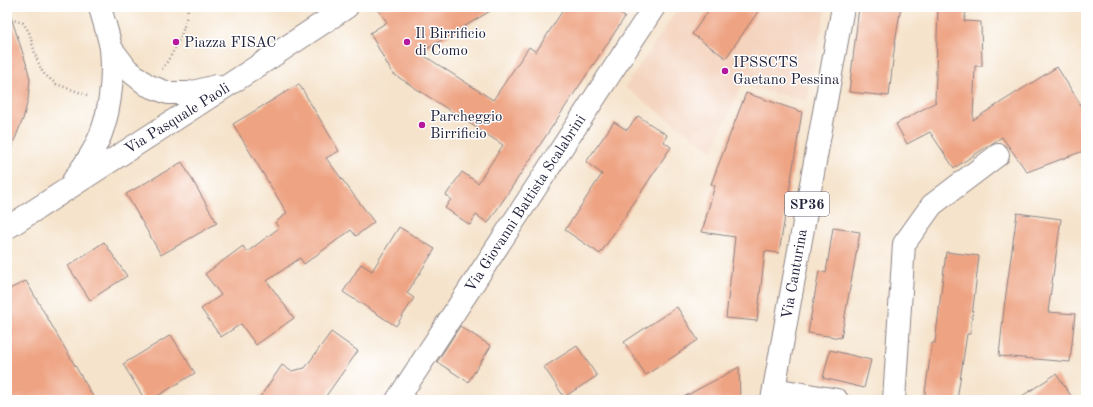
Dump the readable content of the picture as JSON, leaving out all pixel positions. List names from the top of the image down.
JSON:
{
  "streets": {
    "main road": [
      "Via Pasquale Paoli",
      "Via Giovanni Battista Scalabrini",
      "SP36",
      "Via Canturina"
    ]
  },
  "places": [
    "Piazza FISAC",
    "Il Birrificio di Como",
    "IPSSCTS Gaetano Pessina",
    "Parcheggio Birrificio"
  ]
}
